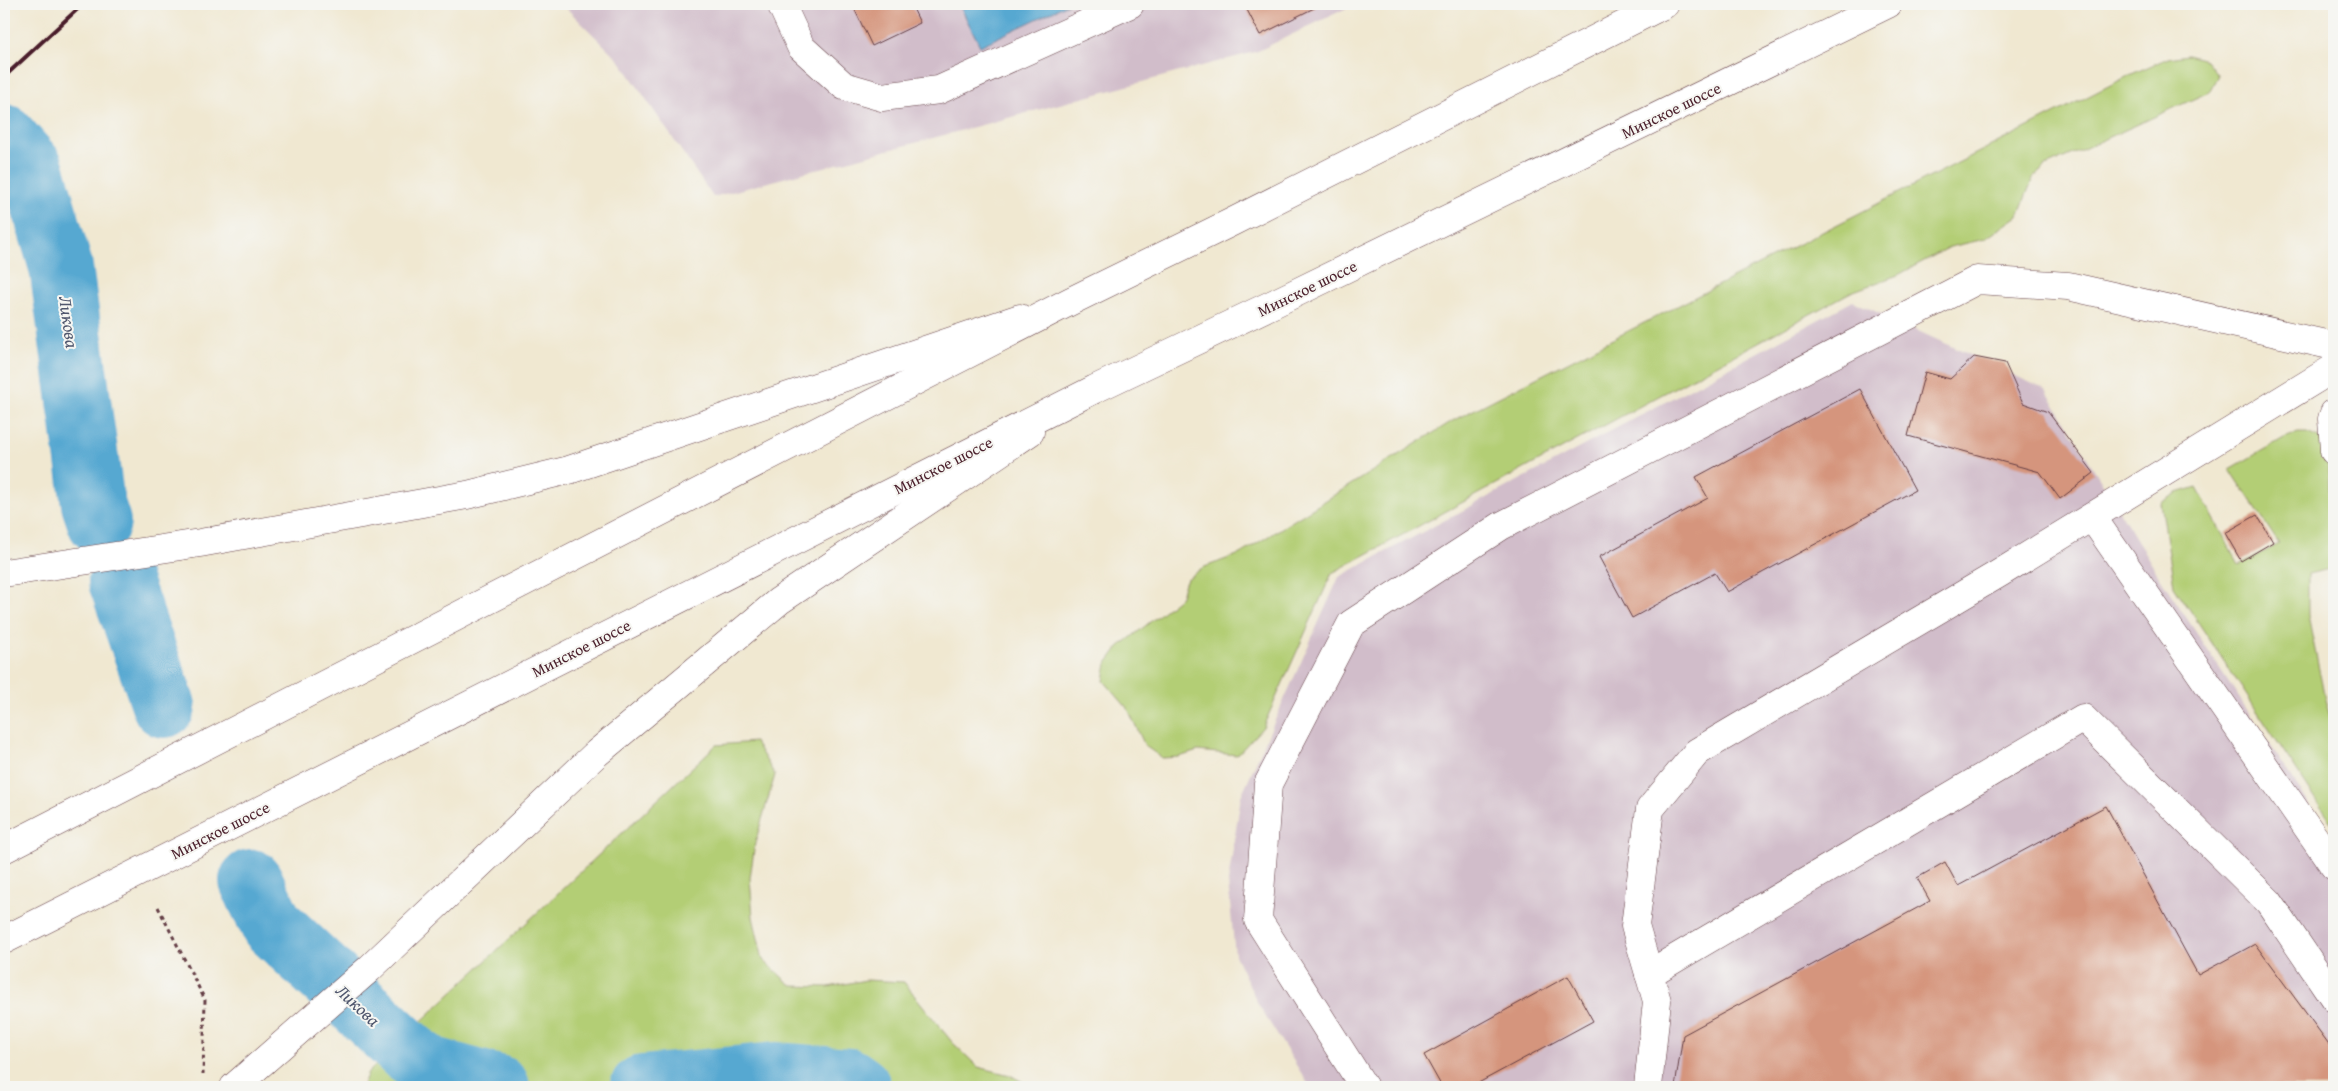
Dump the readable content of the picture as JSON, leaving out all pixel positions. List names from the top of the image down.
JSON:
{
  "streets": {
    "main road": ["Минское шоссе"]
  },
  "water": ["Ликова"]
}
